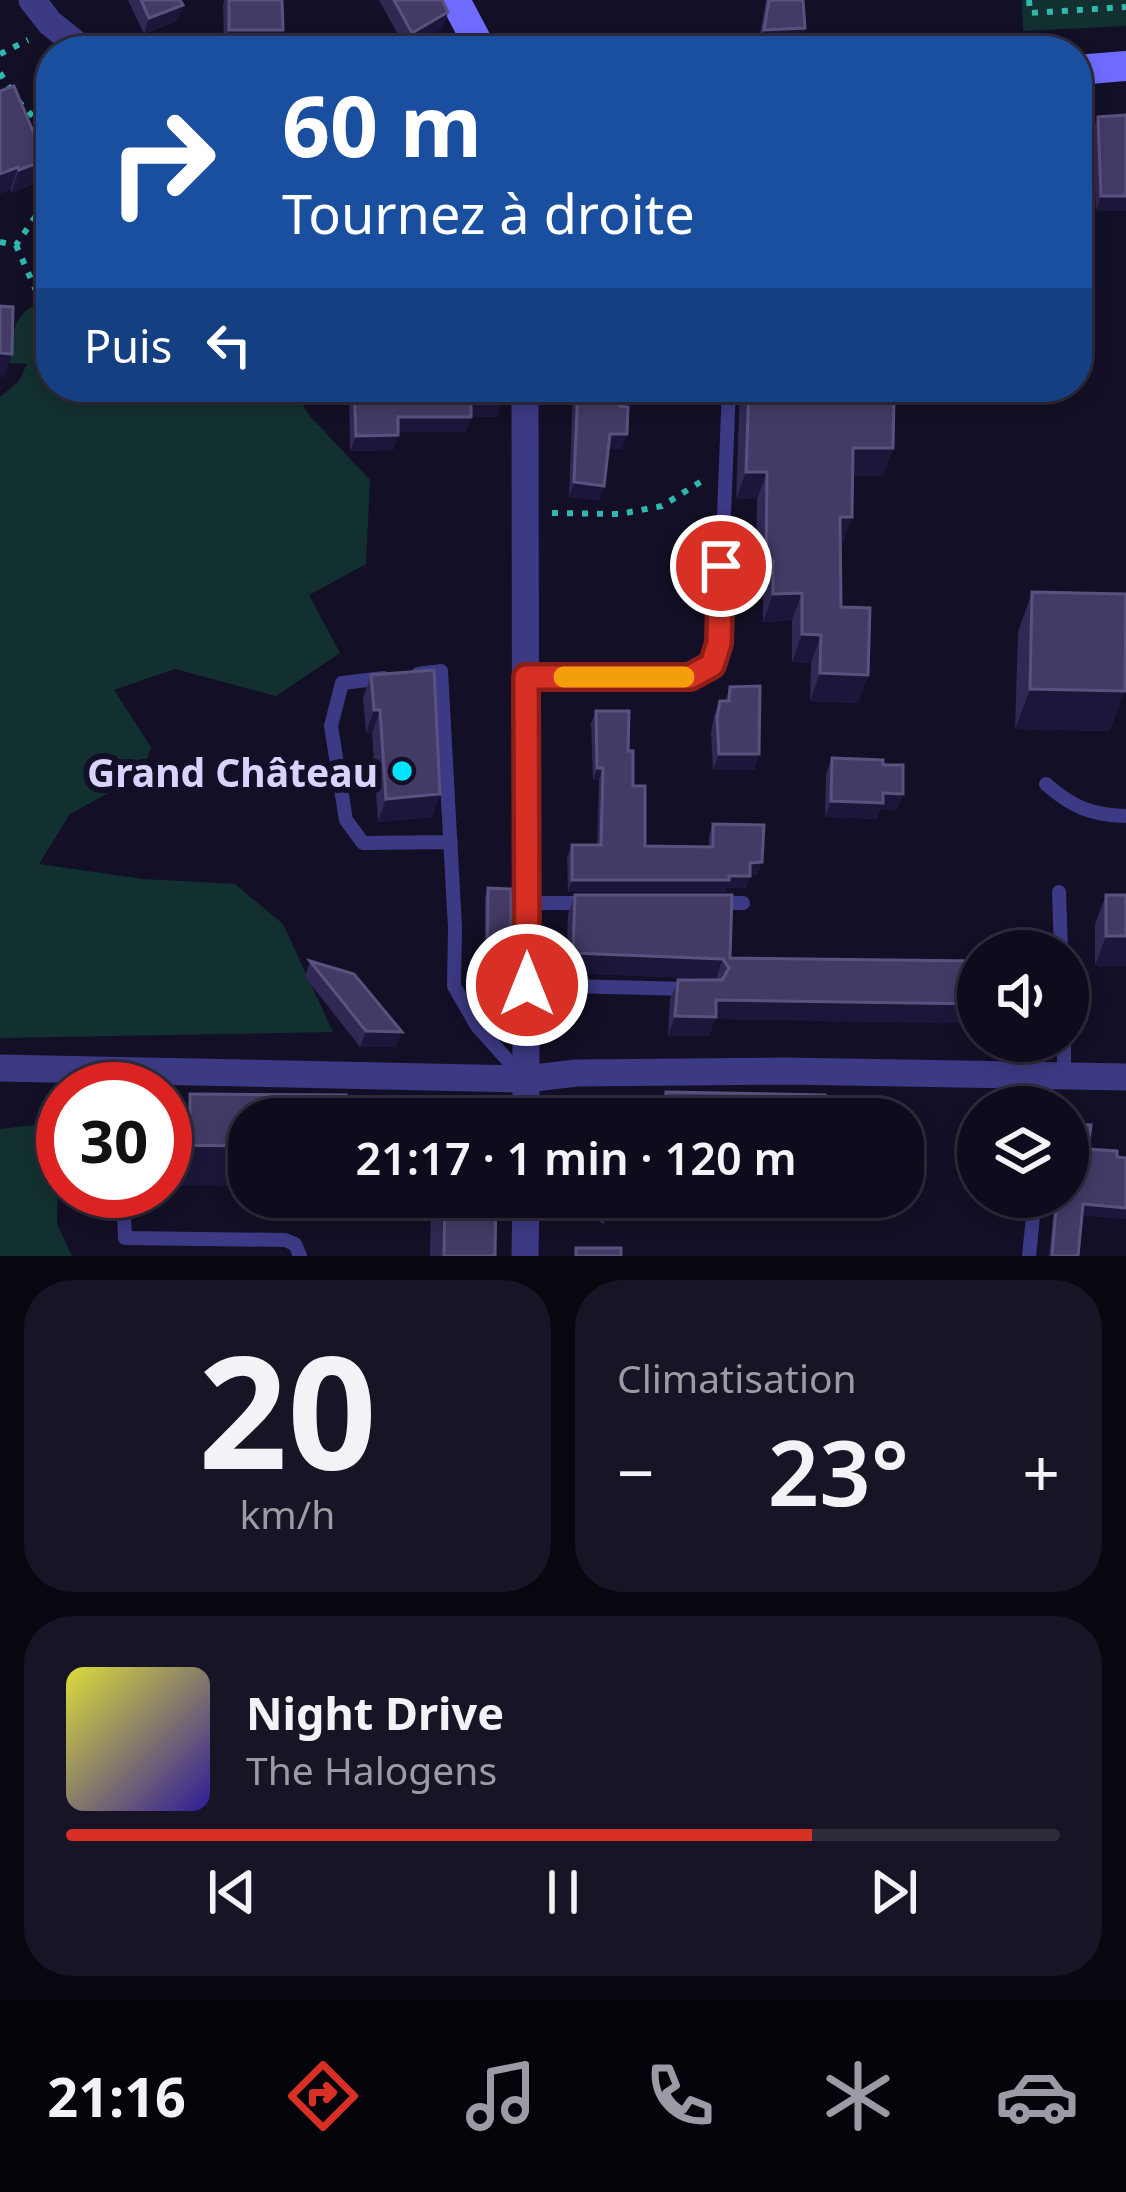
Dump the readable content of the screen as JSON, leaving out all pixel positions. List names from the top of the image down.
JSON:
{
  "places": ["Grand Château"],
  "page": {
    "turn": ["60 m", "Tournez à droite"],
    "then": "Puis",
    "limit": "30",
    "trip": "21:17 · 1 min · 120 m",
    "tile": [
      ["20", "km/h"],
      "Climatisation"
    ],
    "heat": ["−", "23°", "+"],
    "song": ["Night Drive", "The Halogens"],
    "tabs": "21:16"
  }
}
